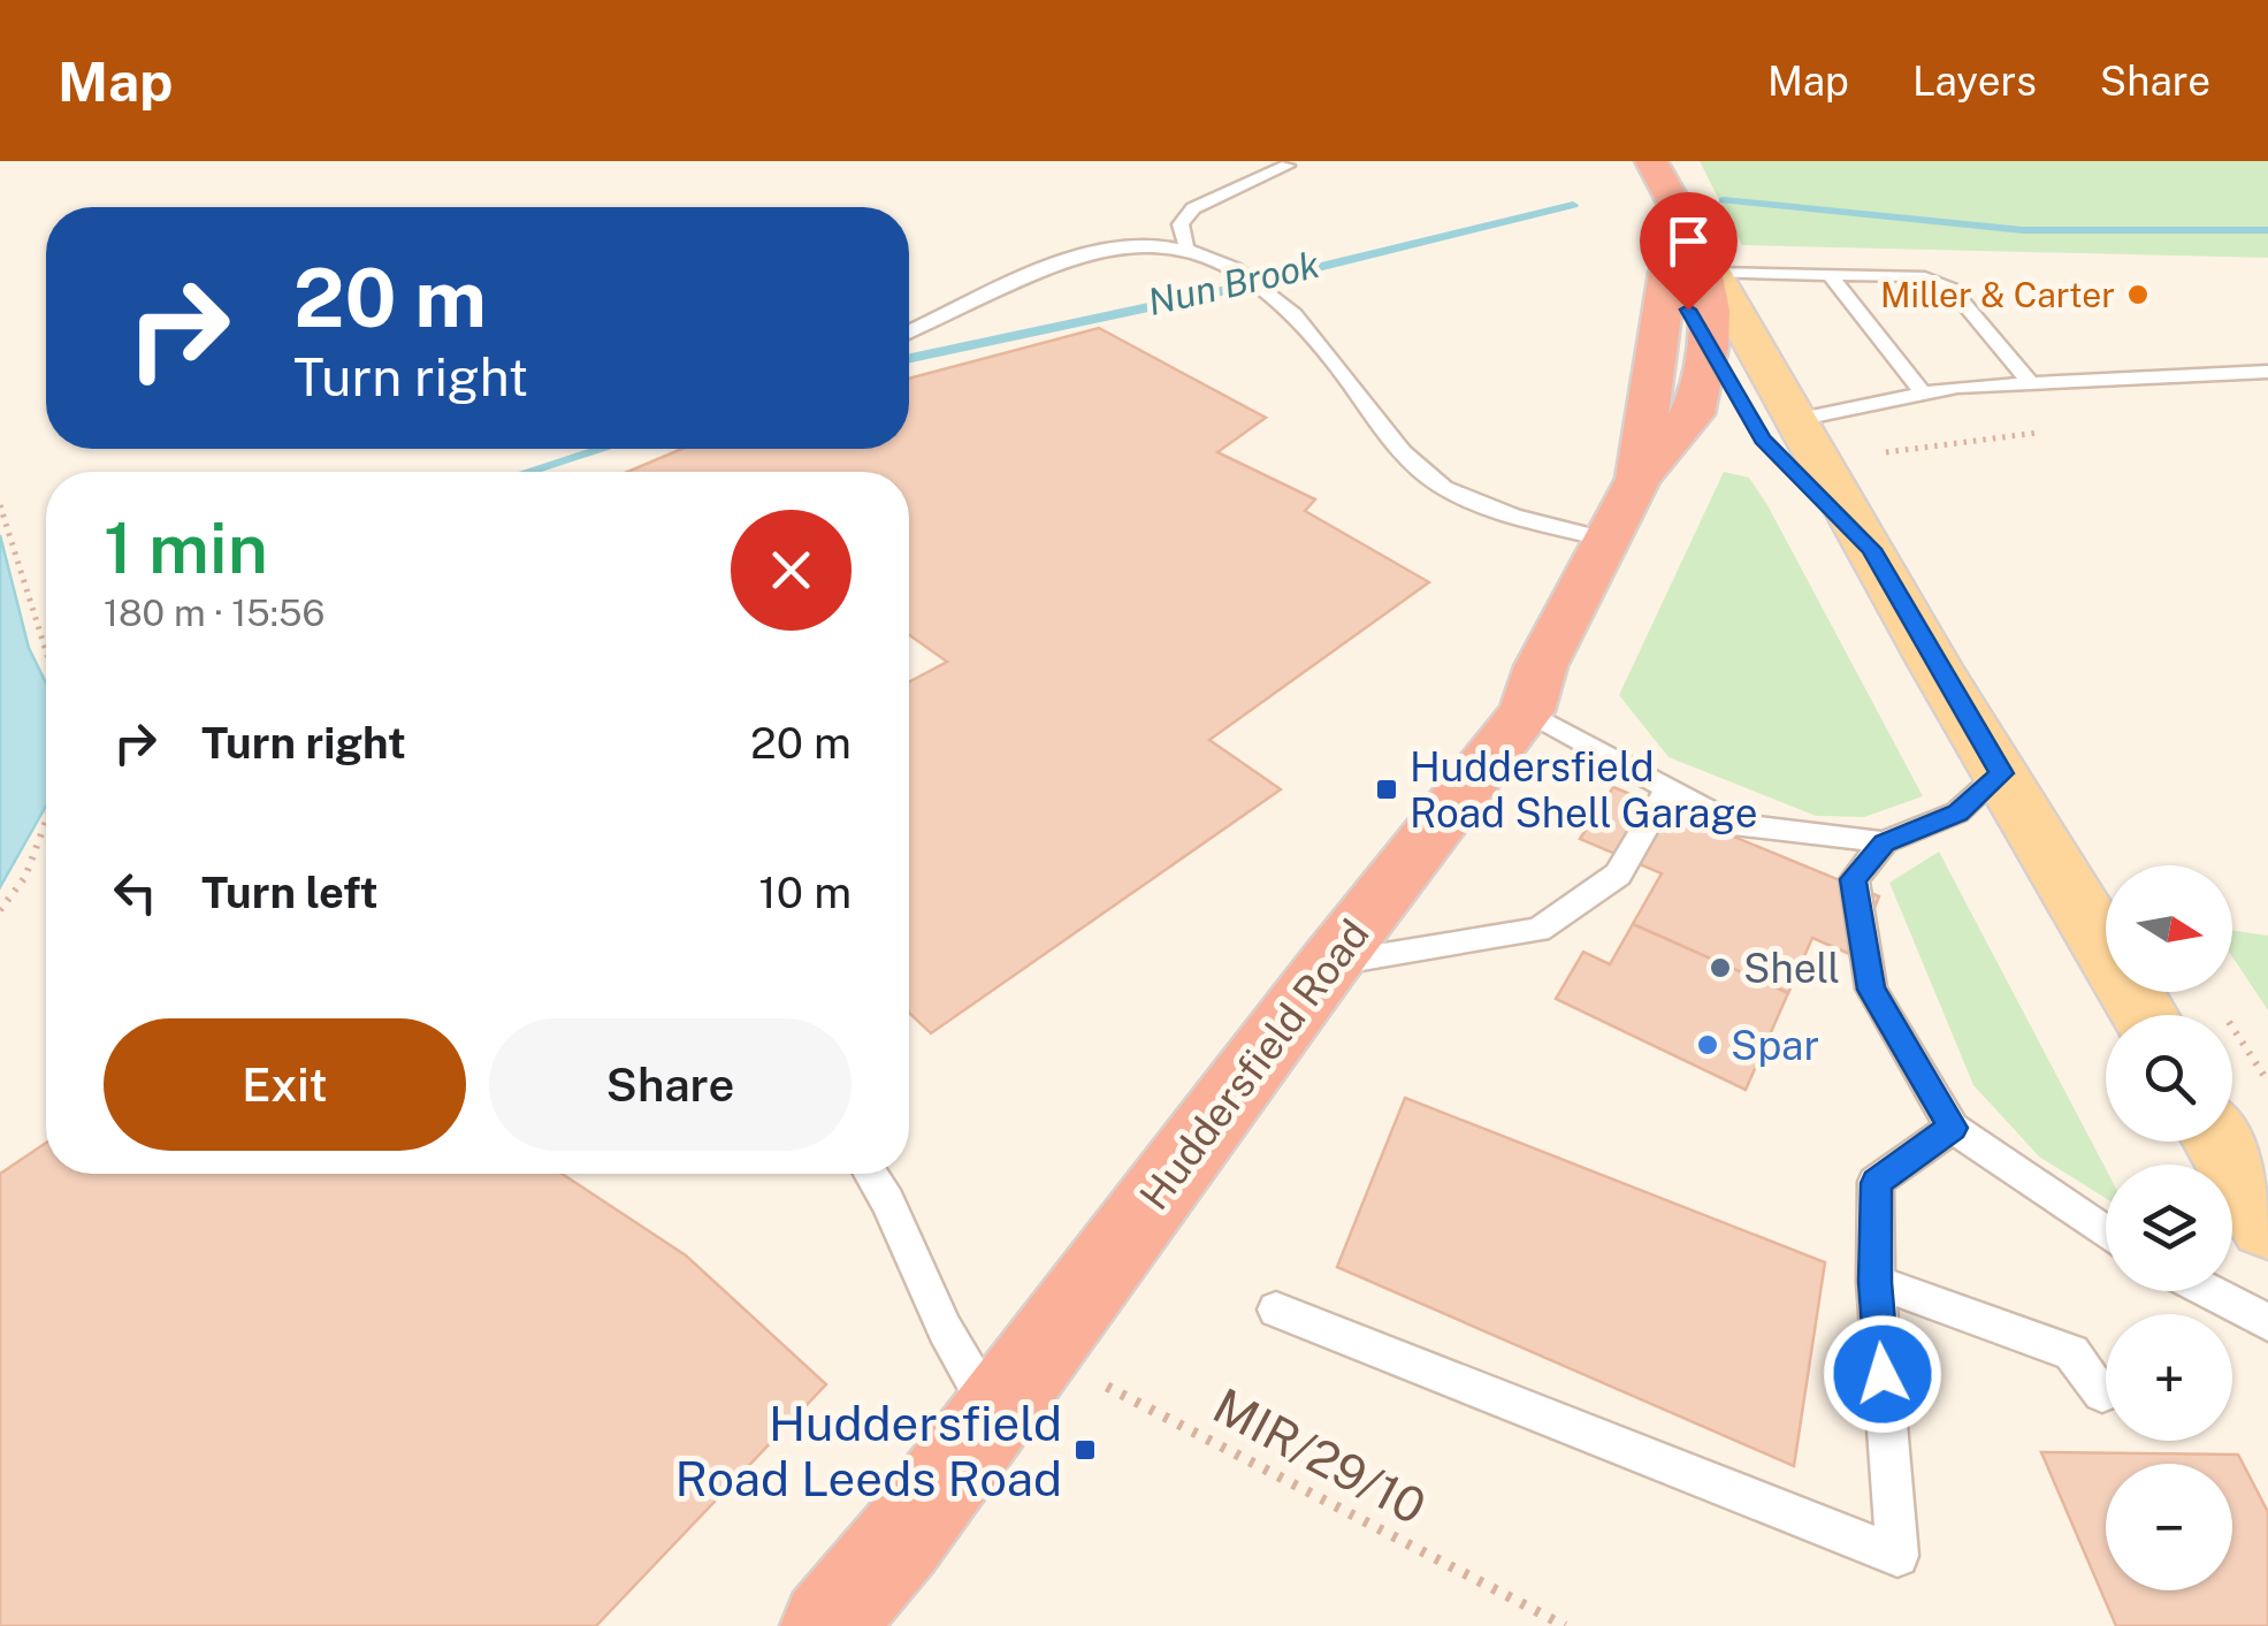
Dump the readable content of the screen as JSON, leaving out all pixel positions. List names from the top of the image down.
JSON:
{
  "streets": {
    "highway": ["Huddersfield Road"],
    "path": ["MIR/29/10"]
  },
  "crossings": [
    ["Huddersfield Road", "MIR/29/10"]
  ],
  "water": ["Nun Brook"],
  "places": {
    "other": ["Miller & Carter", "Shell", "Spar"],
    "transit": ["Huddersfield Road Shell Garage", "Huddersfield Road Leeds Road"]
  },
  "north": "right",
  "page": {
    "header": "Map",
    "nav": ["Map", "Layers", "Share"],
    "turn": ["20 m", "Turn right"],
    "heading": ["1 min", "180 m · 15:56"],
    "list": [
      {
        "name": "Turn right",
        "value": "20 m"
      },
      {
        "name": "Turn left",
        "value": "10 m"
      }
    ],
    "map_buttons": ["+", "−"],
    "buttons": ["Exit", "Share"]
  }
}
